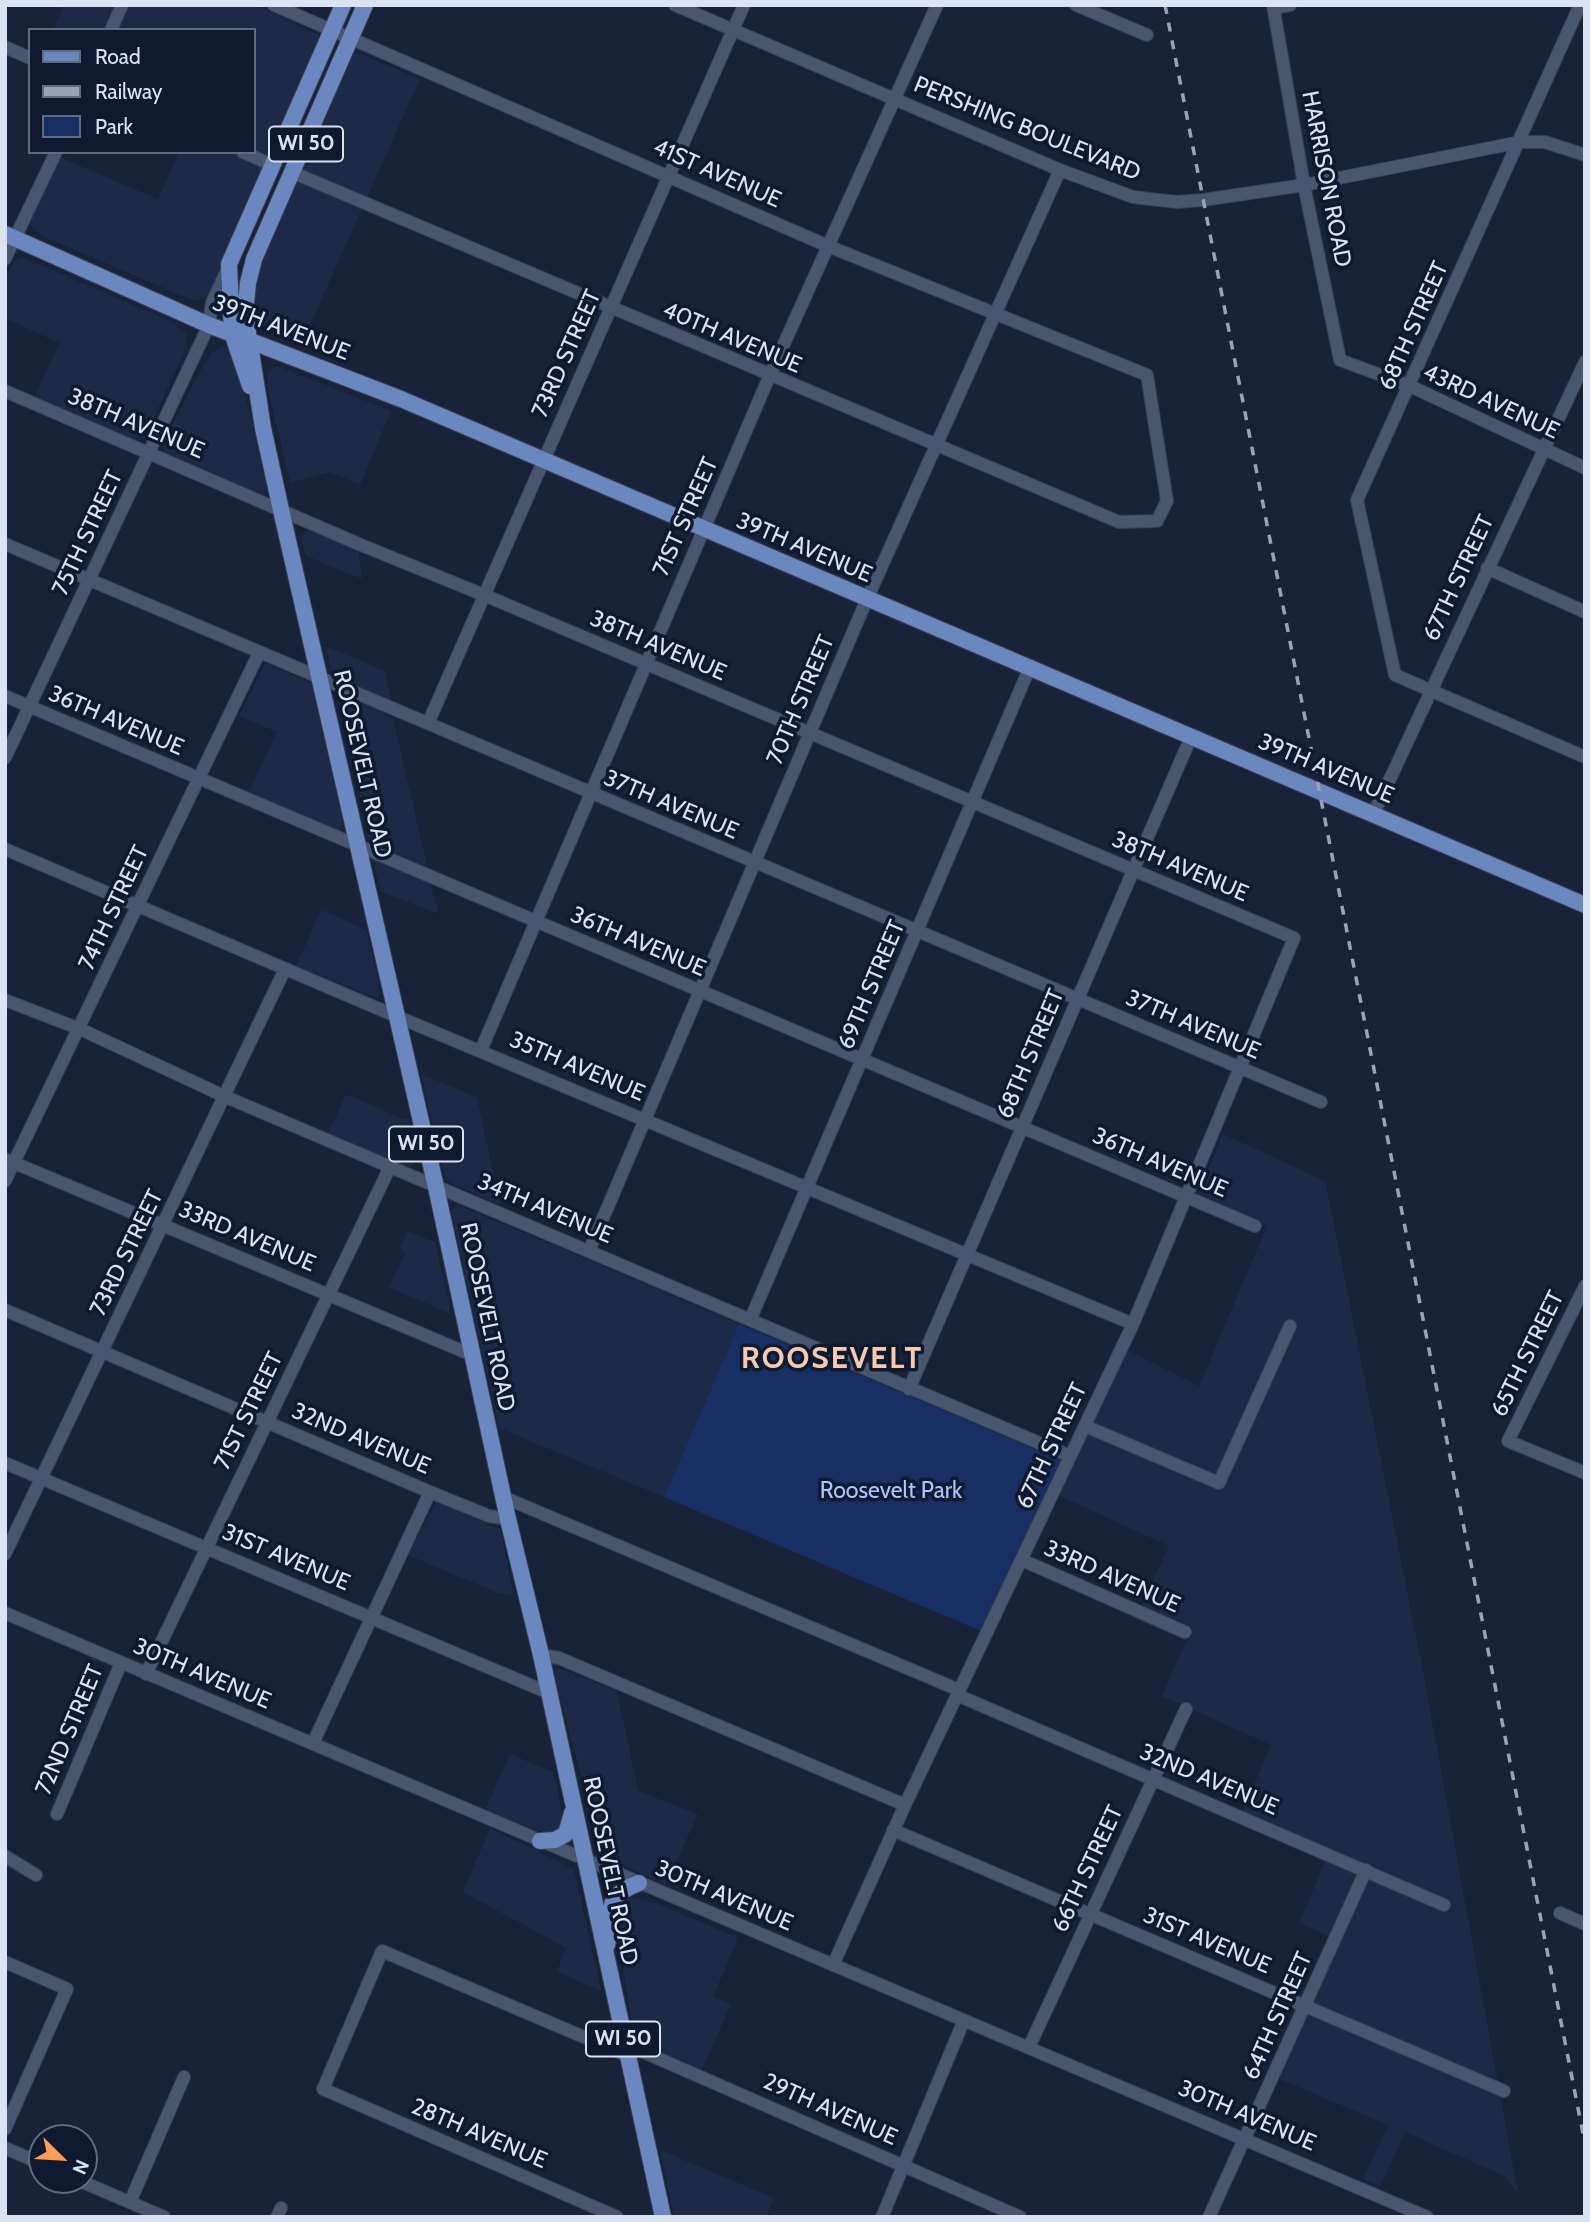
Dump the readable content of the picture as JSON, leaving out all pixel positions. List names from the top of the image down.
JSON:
{
  "streets": {
    "main road": ["WI 50", "39TH AVENUE", "ROOSEVELT ROAD"],
    "street": [
      "PERSHING BOULEVARD",
      "41ST AVENUE",
      "HARRISON ROAD",
      "68TH STREET",
      "40TH AVENUE",
      "73RD STREET",
      "43RD AVENUE",
      "38TH AVENUE",
      "71ST STREET",
      "75TH STREET",
      "67TH STREET",
      "70TH STREET",
      "36TH AVENUE",
      "37TH AVENUE",
      "74TH STREET",
      "69TH STREET",
      "35TH AVENUE",
      "34TH AVENUE",
      "33RD AVENUE",
      "65TH STREET",
      "32ND AVENUE",
      "31ST AVENUE",
      "30TH AVENUE",
      "72ND STREET",
      "66TH STREET",
      "64TH STREET",
      "29TH AVENUE",
      "28TH AVENUE"
    ]
  },
  "crossings": [
    ["PERSHING BOULEVARD", "HARRISON ROAD"],
    ["PERSHING BOULEVARD", "68TH STREET"],
    ["PERSHING BOULEVARD", "73RD STREET"],
    ["PERSHING BOULEVARD", "71ST STREET"],
    ["PERSHING BOULEVARD", "70TH STREET"],
    ["WI 50", "41ST AVENUE"],
    ["WI 50", "39TH AVENUE"],
    ["WI 50", "40TH AVENUE"],
    ["WI 50", "75TH STREET"],
    ["WI 50", "ROOSEVELT ROAD"],
    ["41ST AVENUE", "40TH AVENUE"],
    ["41ST AVENUE", "73RD STREET"],
    ["41ST AVENUE", "71ST STREET"],
    ["41ST AVENUE", "70TH STREET"],
    ["HARRISON ROAD", "43RD AVENUE"],
    ["68TH STREET", "39TH AVENUE"],
    ["68TH STREET", "43RD AVENUE"],
    ["68TH STREET", "38TH AVENUE"],
    ["68TH STREET", "67TH STREET"],
    ["68TH STREET", "36TH AVENUE"],
    ["68TH STREET", "37TH AVENUE"],
    ["68TH STREET", "35TH AVENUE"],
    ["68TH STREET", "34TH AVENUE"],
    ["39TH AVENUE", "73RD STREET"],
    ["39TH AVENUE", "71ST STREET"],
    ["39TH AVENUE", "75TH STREET"],
    ["39TH AVENUE", "67TH STREET"],
    ["39TH AVENUE", "70TH STREET"],
    ["39TH AVENUE", "69TH STREET"],
    ["40TH AVENUE", "73RD STREET"],
    ["40TH AVENUE", "71ST STREET"],
    ["40TH AVENUE", "70TH STREET"],
    ["73RD STREET", "38TH AVENUE"],
    ["73RD STREET", "37TH AVENUE"],
    ["73RD STREET", "35TH AVENUE"],
    ["73RD STREET", "34TH AVENUE"],
    ["73RD STREET", "33RD AVENUE"],
    ["73RD STREET", "32ND AVENUE"],
    ["73RD STREET", "31ST AVENUE"],
    ["43RD AVENUE", "67TH STREET"],
    ["38TH AVENUE", "71ST STREET"],
    ["38TH AVENUE", "75TH STREET"],
    ["38TH AVENUE", "67TH STREET"],
    ["38TH AVENUE", "70TH STREET"],
    ["38TH AVENUE", "ROOSEVELT ROAD"],
    ["38TH AVENUE", "69TH STREET"],
    ["71ST STREET", "36TH AVENUE"],
    ["71ST STREET", "37TH AVENUE"],
    ["71ST STREET", "35TH AVENUE"],
    ["71ST STREET", "34TH AVENUE"],
    ["71ST STREET", "33RD AVENUE"],
    ["71ST STREET", "32ND AVENUE"],
    ["71ST STREET", "31ST AVENUE"],
    ["71ST STREET", "30TH AVENUE"],
    ["75TH STREET", "36TH AVENUE"],
    ["75TH STREET", "37TH AVENUE"],
    ["67TH STREET", "36TH AVENUE"],
    ["67TH STREET", "37TH AVENUE"],
    ["67TH STREET", "35TH AVENUE"],
    ["67TH STREET", "34TH AVENUE"],
    ["67TH STREET", "33RD AVENUE"],
    ["67TH STREET", "32ND AVENUE"],
    ["67TH STREET", "31ST AVENUE"],
    ["67TH STREET", "30TH AVENUE"],
    ["70TH STREET", "36TH AVENUE"],
    ["70TH STREET", "37TH AVENUE"],
    ["70TH STREET", "35TH AVENUE"],
    ["70TH STREET", "34TH AVENUE"],
    ["36TH AVENUE", "ROOSEVELT ROAD"],
    ["36TH AVENUE", "74TH STREET"],
    ["36TH AVENUE", "69TH STREET"],
    ["ROOSEVELT ROAD", "37TH AVENUE"],
    ["ROOSEVELT ROAD", "35TH AVENUE"],
    ["ROOSEVELT ROAD", "34TH AVENUE"],
    ["ROOSEVELT ROAD", "33RD AVENUE"],
    ["ROOSEVELT ROAD", "32ND AVENUE"],
    ["ROOSEVELT ROAD", "31ST AVENUE"],
    ["ROOSEVELT ROAD", "30TH AVENUE"],
    ["ROOSEVELT ROAD", "29TH AVENUE"],
    ["37TH AVENUE", "74TH STREET"],
    ["37TH AVENUE", "69TH STREET"],
    ["74TH STREET", "35TH AVENUE"],
    ["74TH STREET", "34TH AVENUE"],
    ["74TH STREET", "33RD AVENUE"],
    ["69TH STREET", "35TH AVENUE"],
    ["69TH STREET", "34TH AVENUE"],
    ["32ND AVENUE", "66TH STREET"],
    ["32ND AVENUE", "64TH STREET"],
    ["31ST AVENUE", "66TH STREET"],
    ["31ST AVENUE", "64TH STREET"],
    ["30TH AVENUE", "72ND STREET"],
    ["30TH AVENUE", "66TH STREET"],
    ["30TH AVENUE", "64TH STREET"],
    ["29TH AVENUE", "28TH AVENUE"]
  ],
  "districts": ["ROOSEVELT"],
  "parks": ["Roosevelt Park"],
  "legend": ["Road", "Railway", "Park"],
  "north": "bottom right"
}
